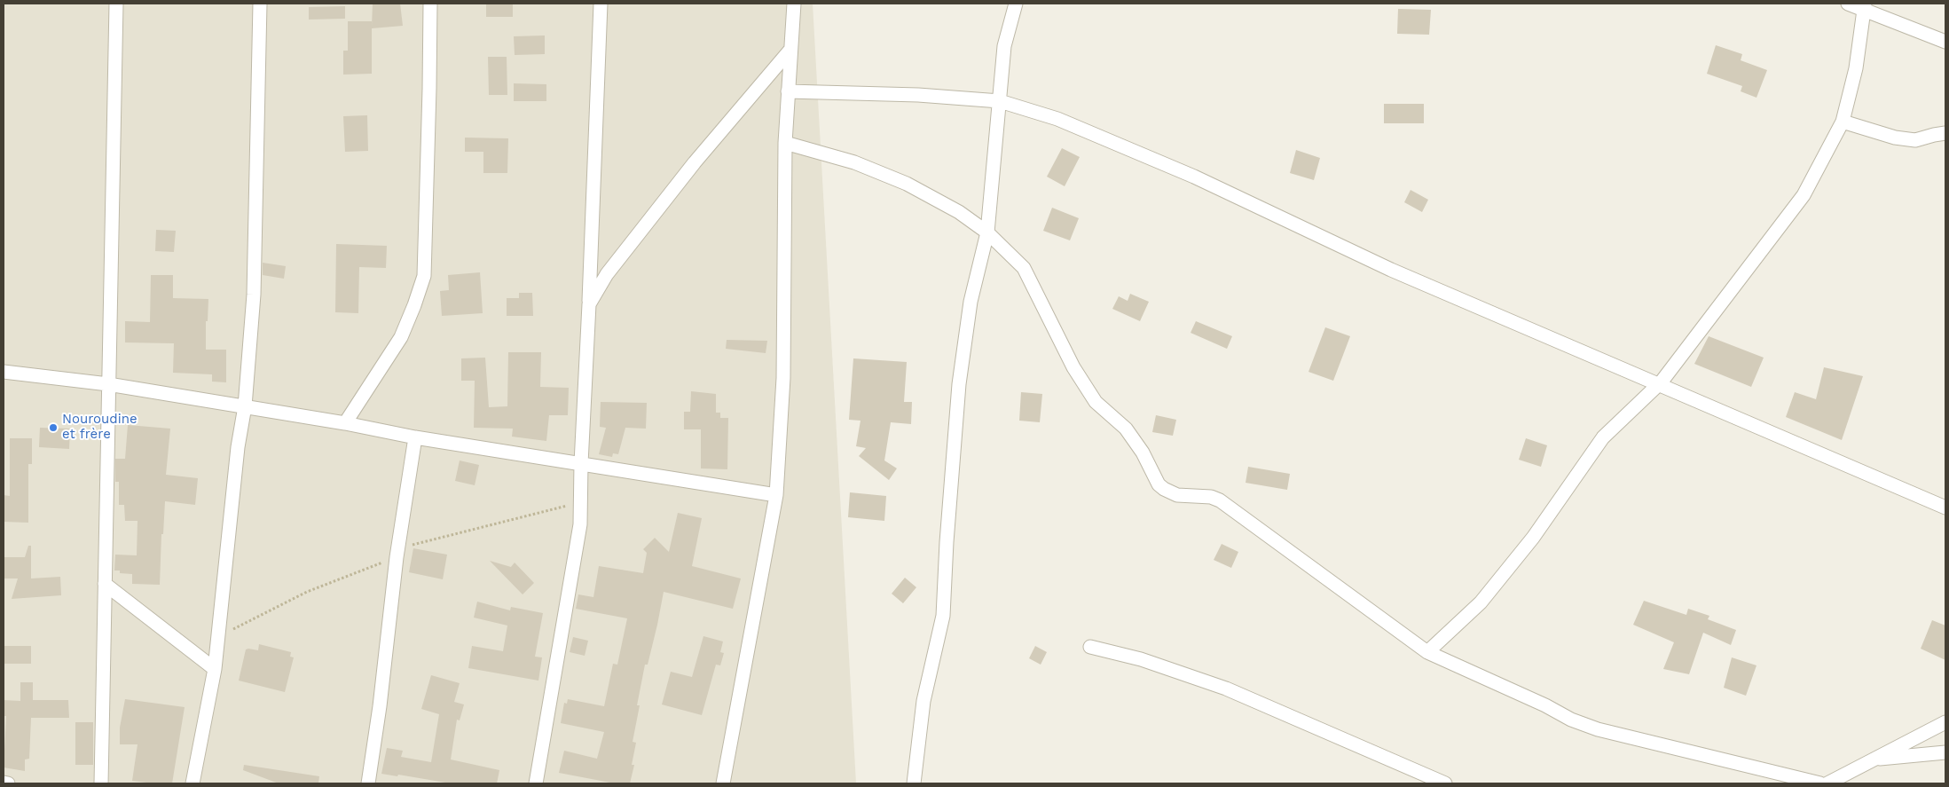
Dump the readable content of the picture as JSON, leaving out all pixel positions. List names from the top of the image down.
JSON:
{
  "places": ["Nouroudine et frère"]
}
